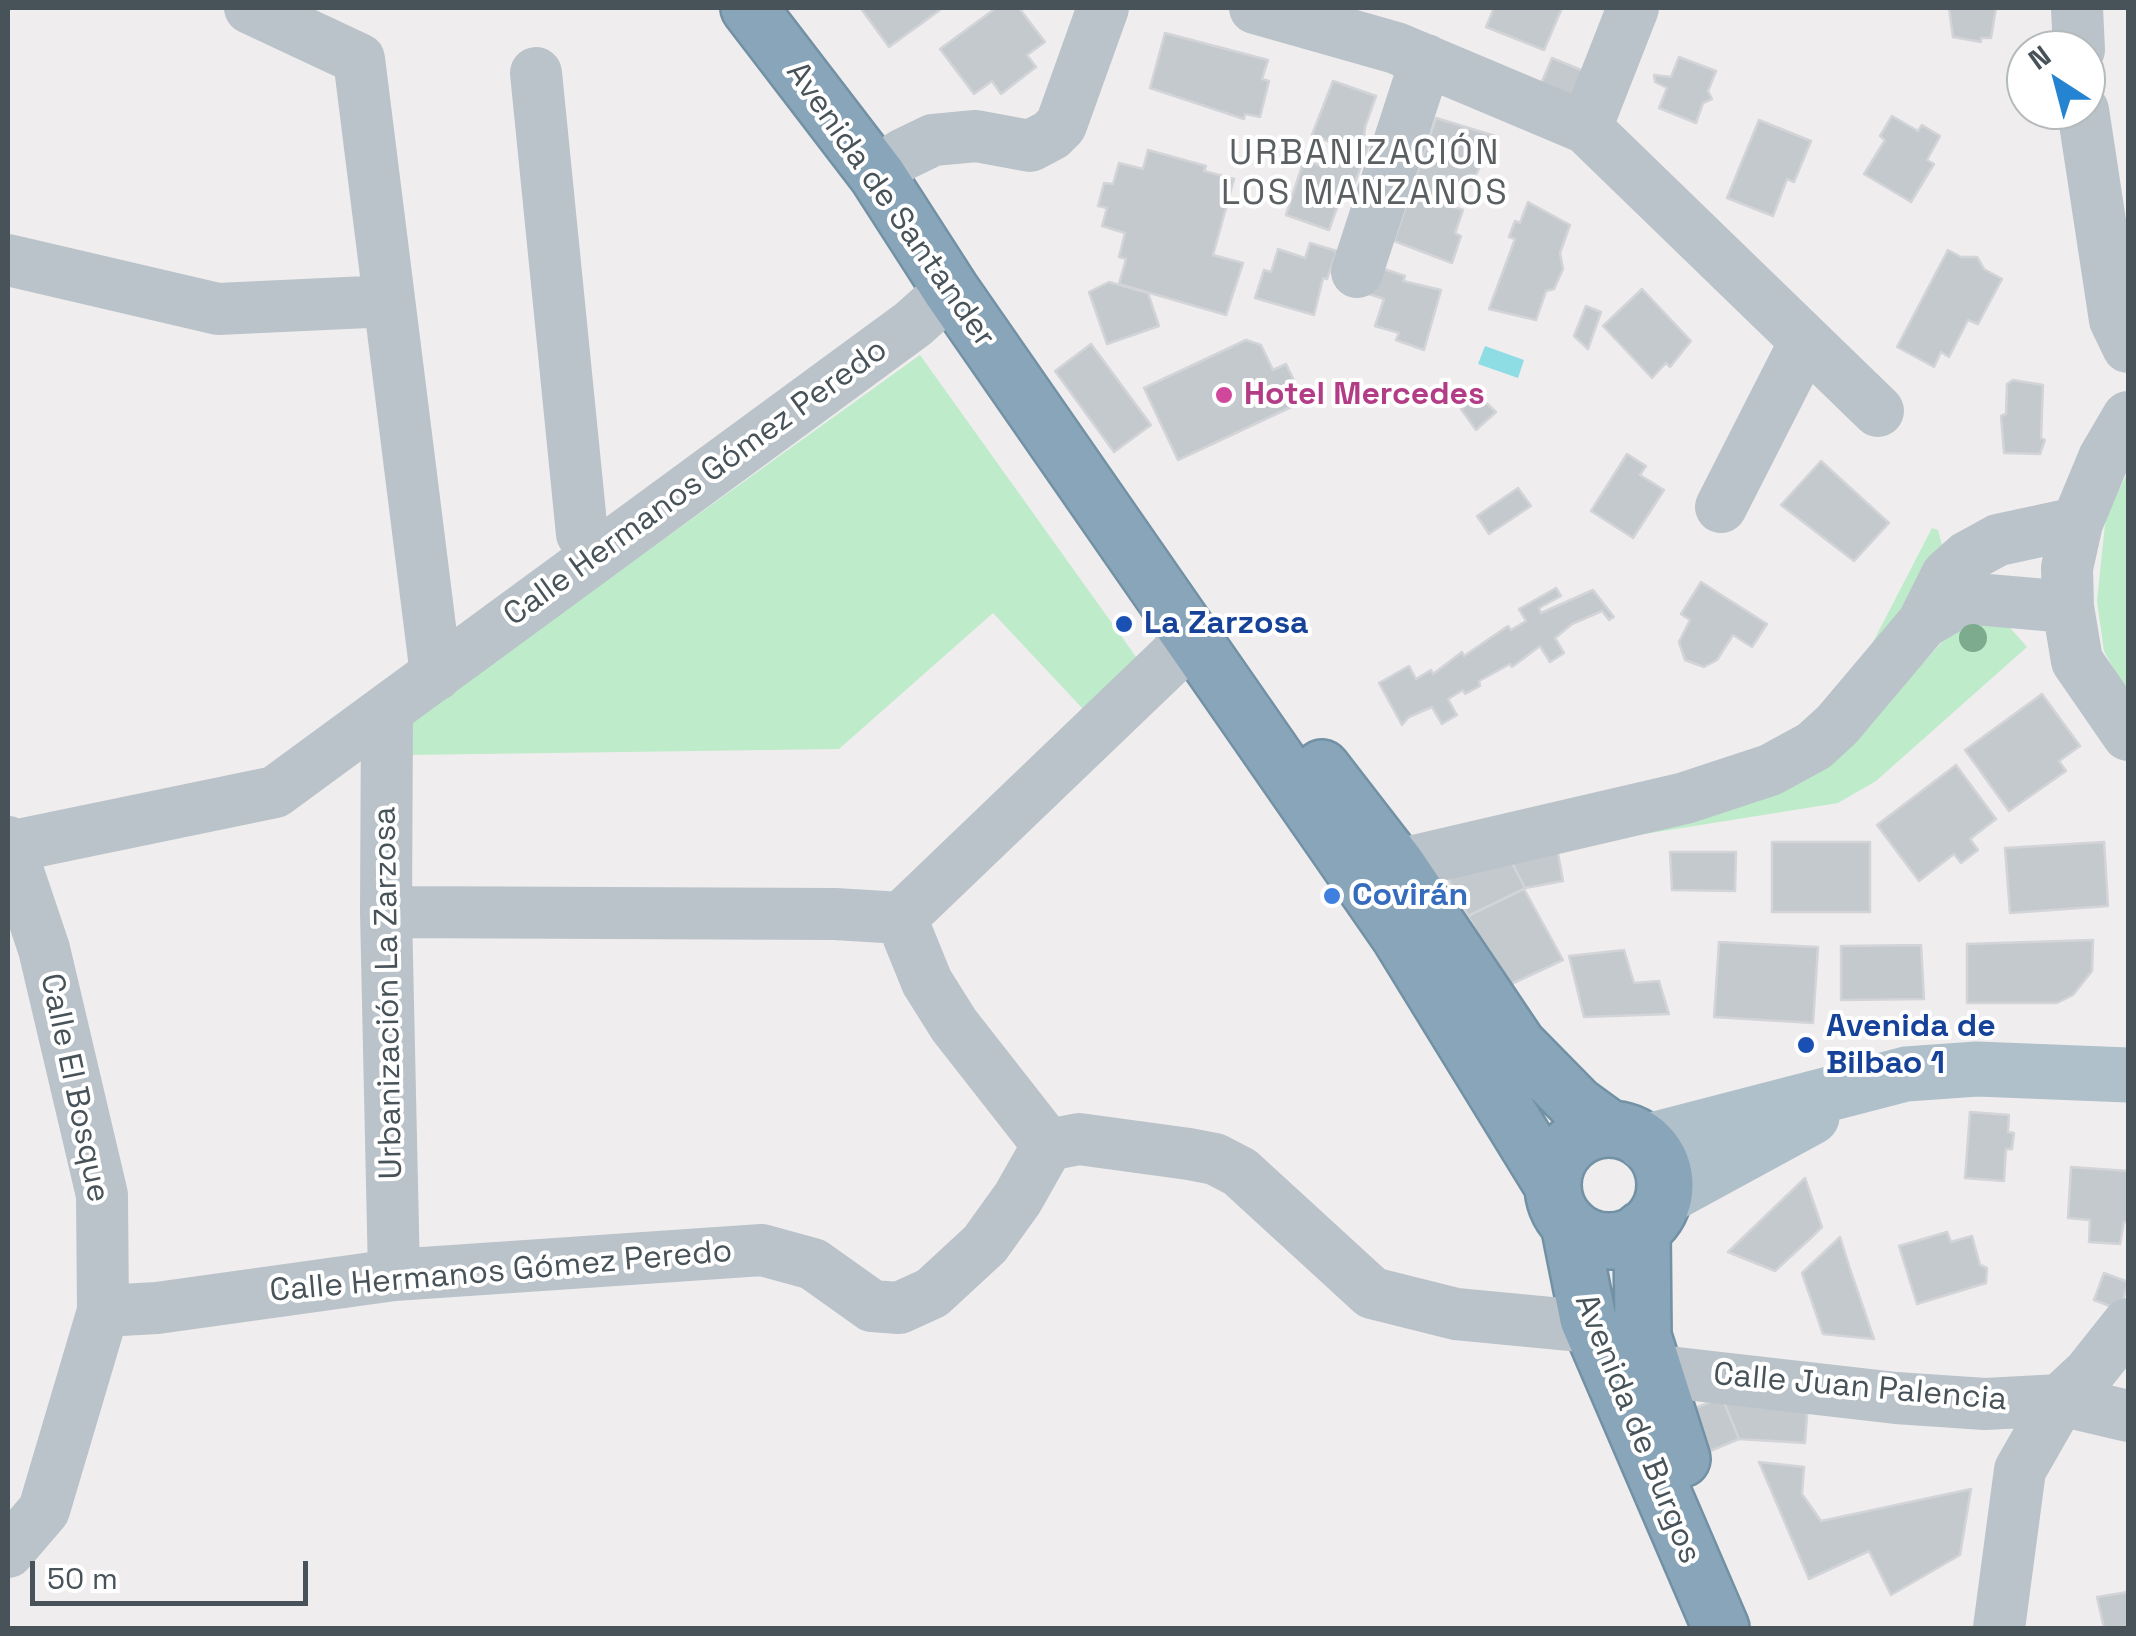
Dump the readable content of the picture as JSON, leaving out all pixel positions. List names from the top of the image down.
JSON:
{
  "streets": {
    "highway": ["Avenida de Santander", "Avenida de Burgos"],
    "street": [
      "Calle Hermanos Gómez Peredo",
      "Urbanización La Zarzosa",
      "Calle El Bosque",
      "Calle Juan Palencia"
    ]
  },
  "crossings": [
    ["Avenida de Santander", "Calle Hermanos Gómez Peredo"],
    ["Avenida de Santander", "Avenida de Burgos"],
    ["Calle Hermanos Gómez Peredo", "Urbanización La Zarzosa"],
    ["Calle Hermanos Gómez Peredo", "Calle El Bosque"],
    ["Calle Juan Palencia", "Avenida de Burgos"]
  ],
  "districts": ["URBANIZACIÓN LOS MANZANOS"],
  "places": [
    "Hotel Mercedes",
    "La Zarzosa",
    "Covirán",
    "Avenida de Bilbao 1"
  ],
  "scale_bar": "50 m",
  "north": "top left"
}
